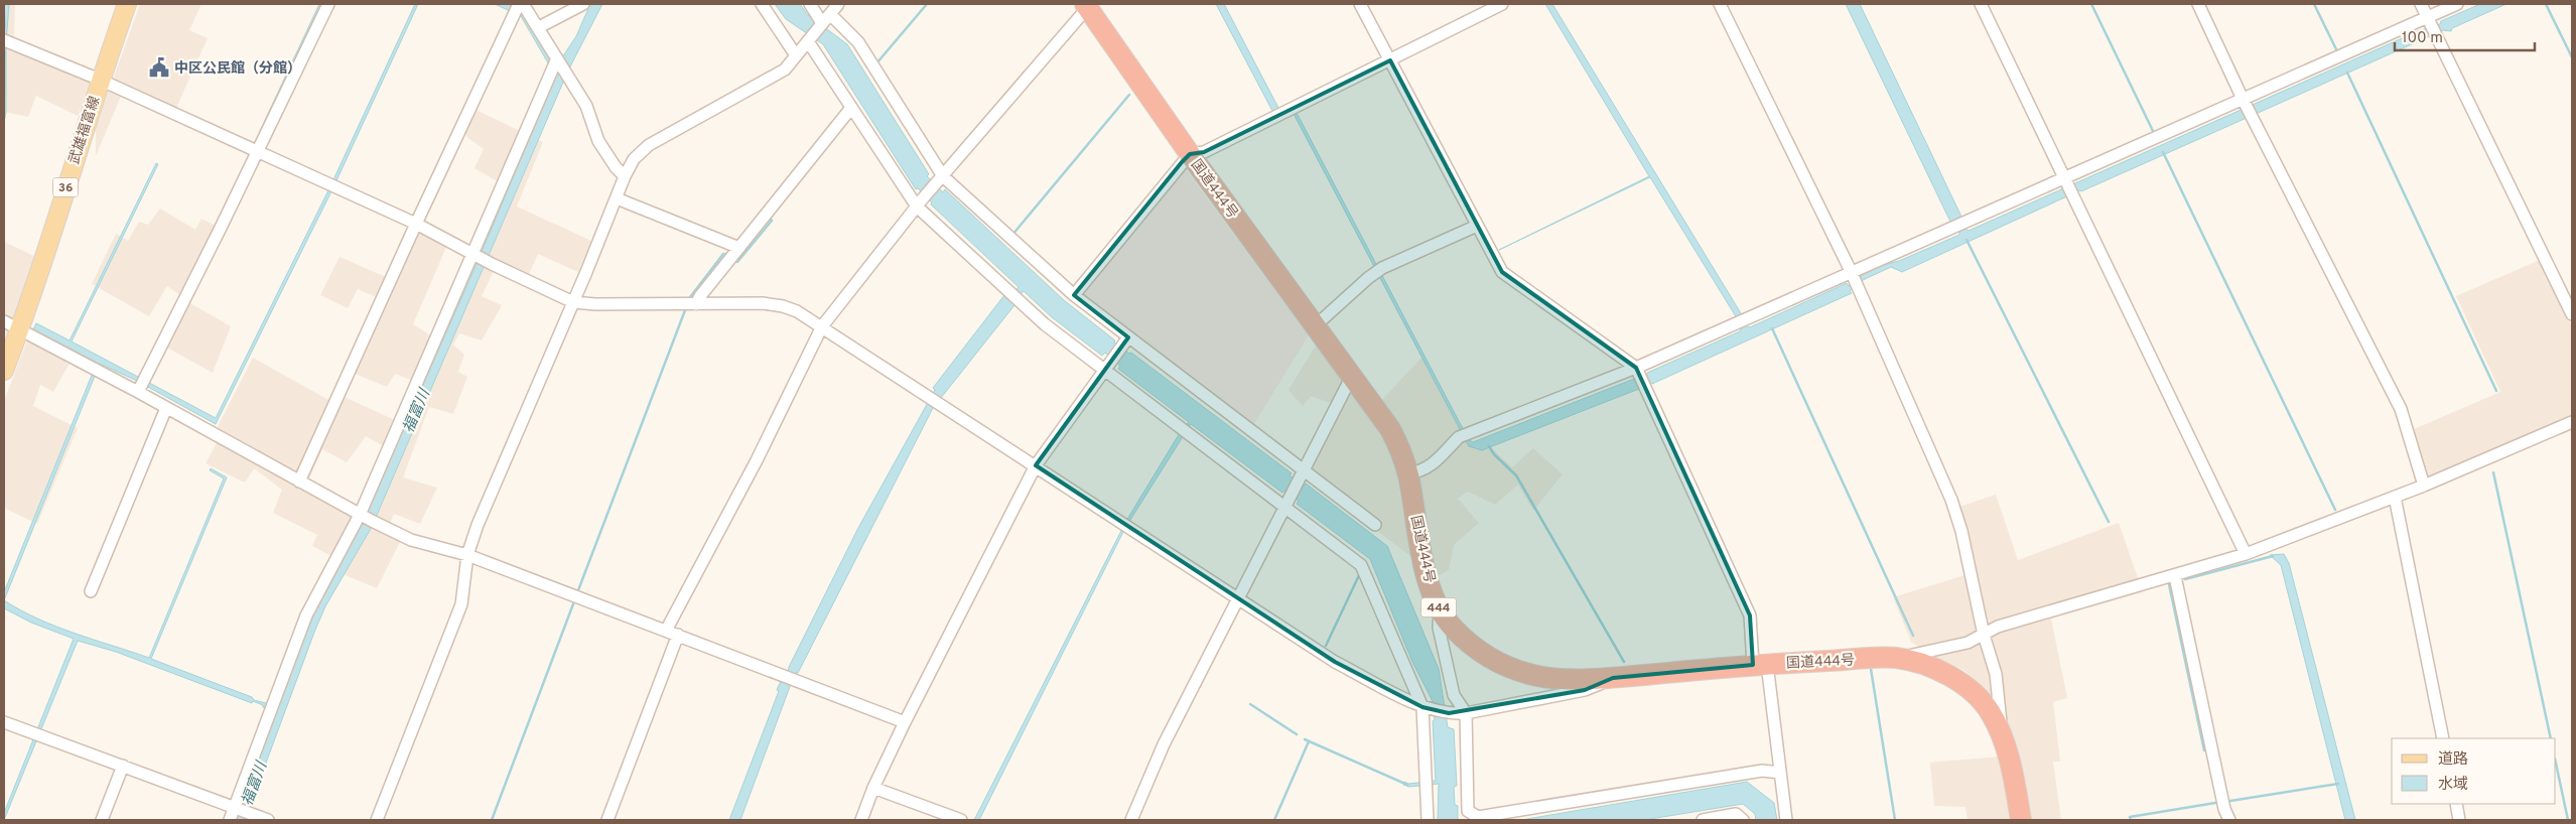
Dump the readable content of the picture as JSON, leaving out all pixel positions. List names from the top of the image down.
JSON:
{
  "streets": {
    "highway": ["国道444号", "444"],
    "main road": ["武雄福富線", "36"]
  },
  "water": ["福富川"],
  "places": {
    "public building": ["中区公民館（分館）"]
  },
  "legend": ["道路", "水域"],
  "scale_bar": "100 m"
}
